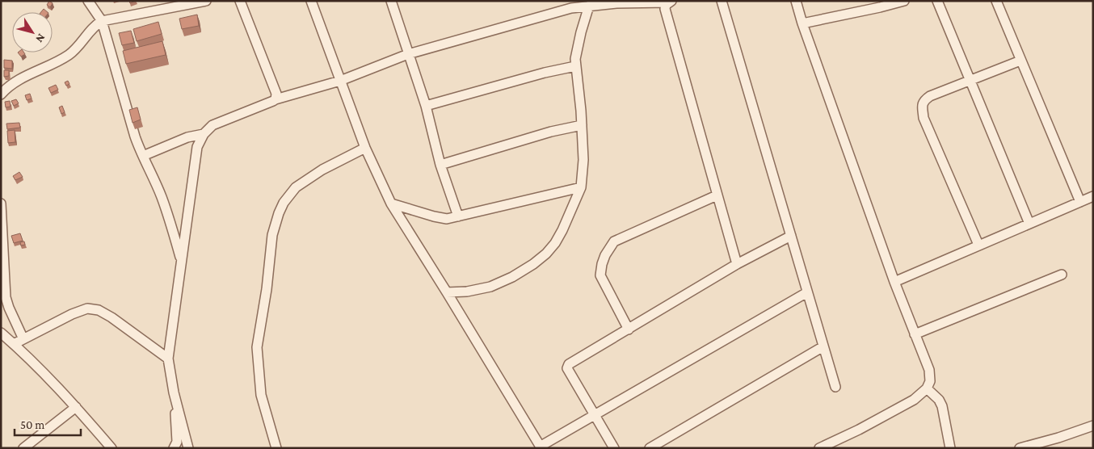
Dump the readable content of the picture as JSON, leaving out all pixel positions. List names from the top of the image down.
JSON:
{
  "scale_bar": "50 m",
  "north": "bottom right"
}
